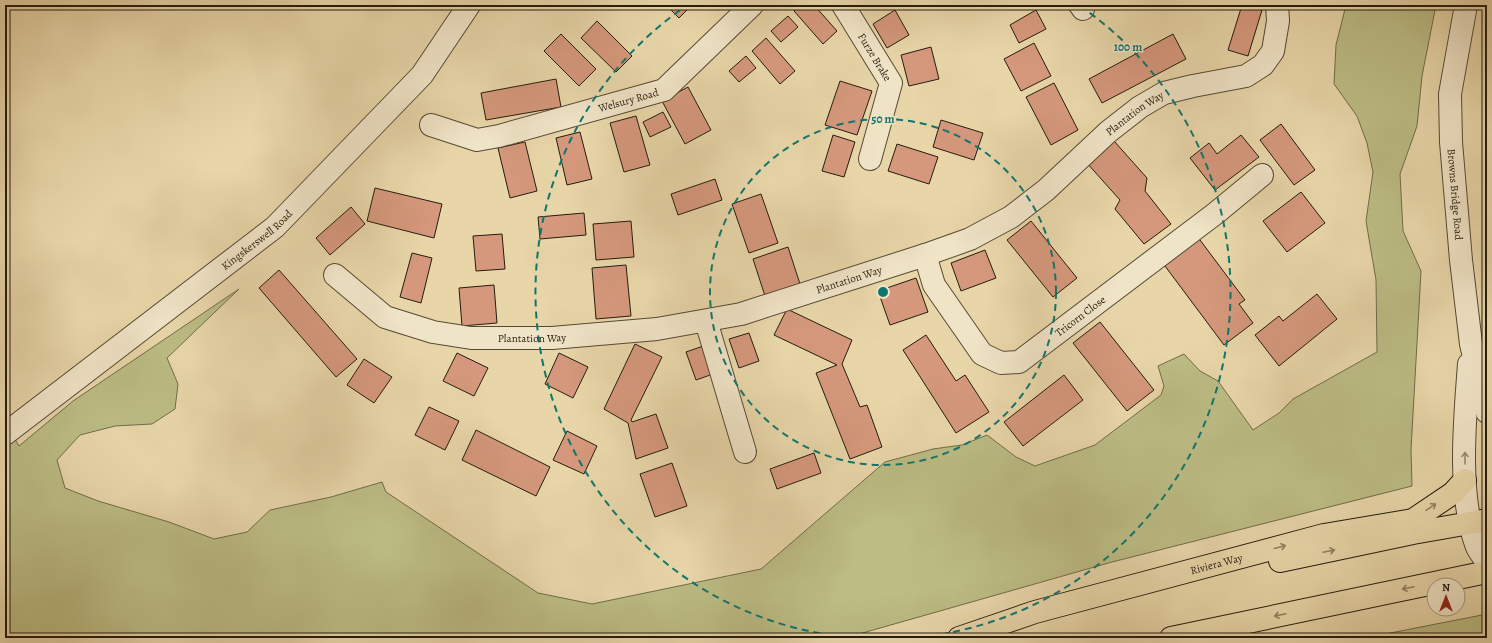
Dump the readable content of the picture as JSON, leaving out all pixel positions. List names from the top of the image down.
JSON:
{
  "streets": {
    "main road": ["Riviera Way"],
    "street": [
      "Furze Brake",
      "Welsury Road",
      "Plantation Way",
      "Browns Bridge Road",
      "Kingskerswell Road",
      "Tricorn Close"
    ]
  },
  "crossings": [
    ["Plantation Way", "Tricorn Close"],
    ["Browns Bridge Road", "Riviera Way"]
  ],
  "north": "top",
  "rings": ["100 m", "50 m"]
}
